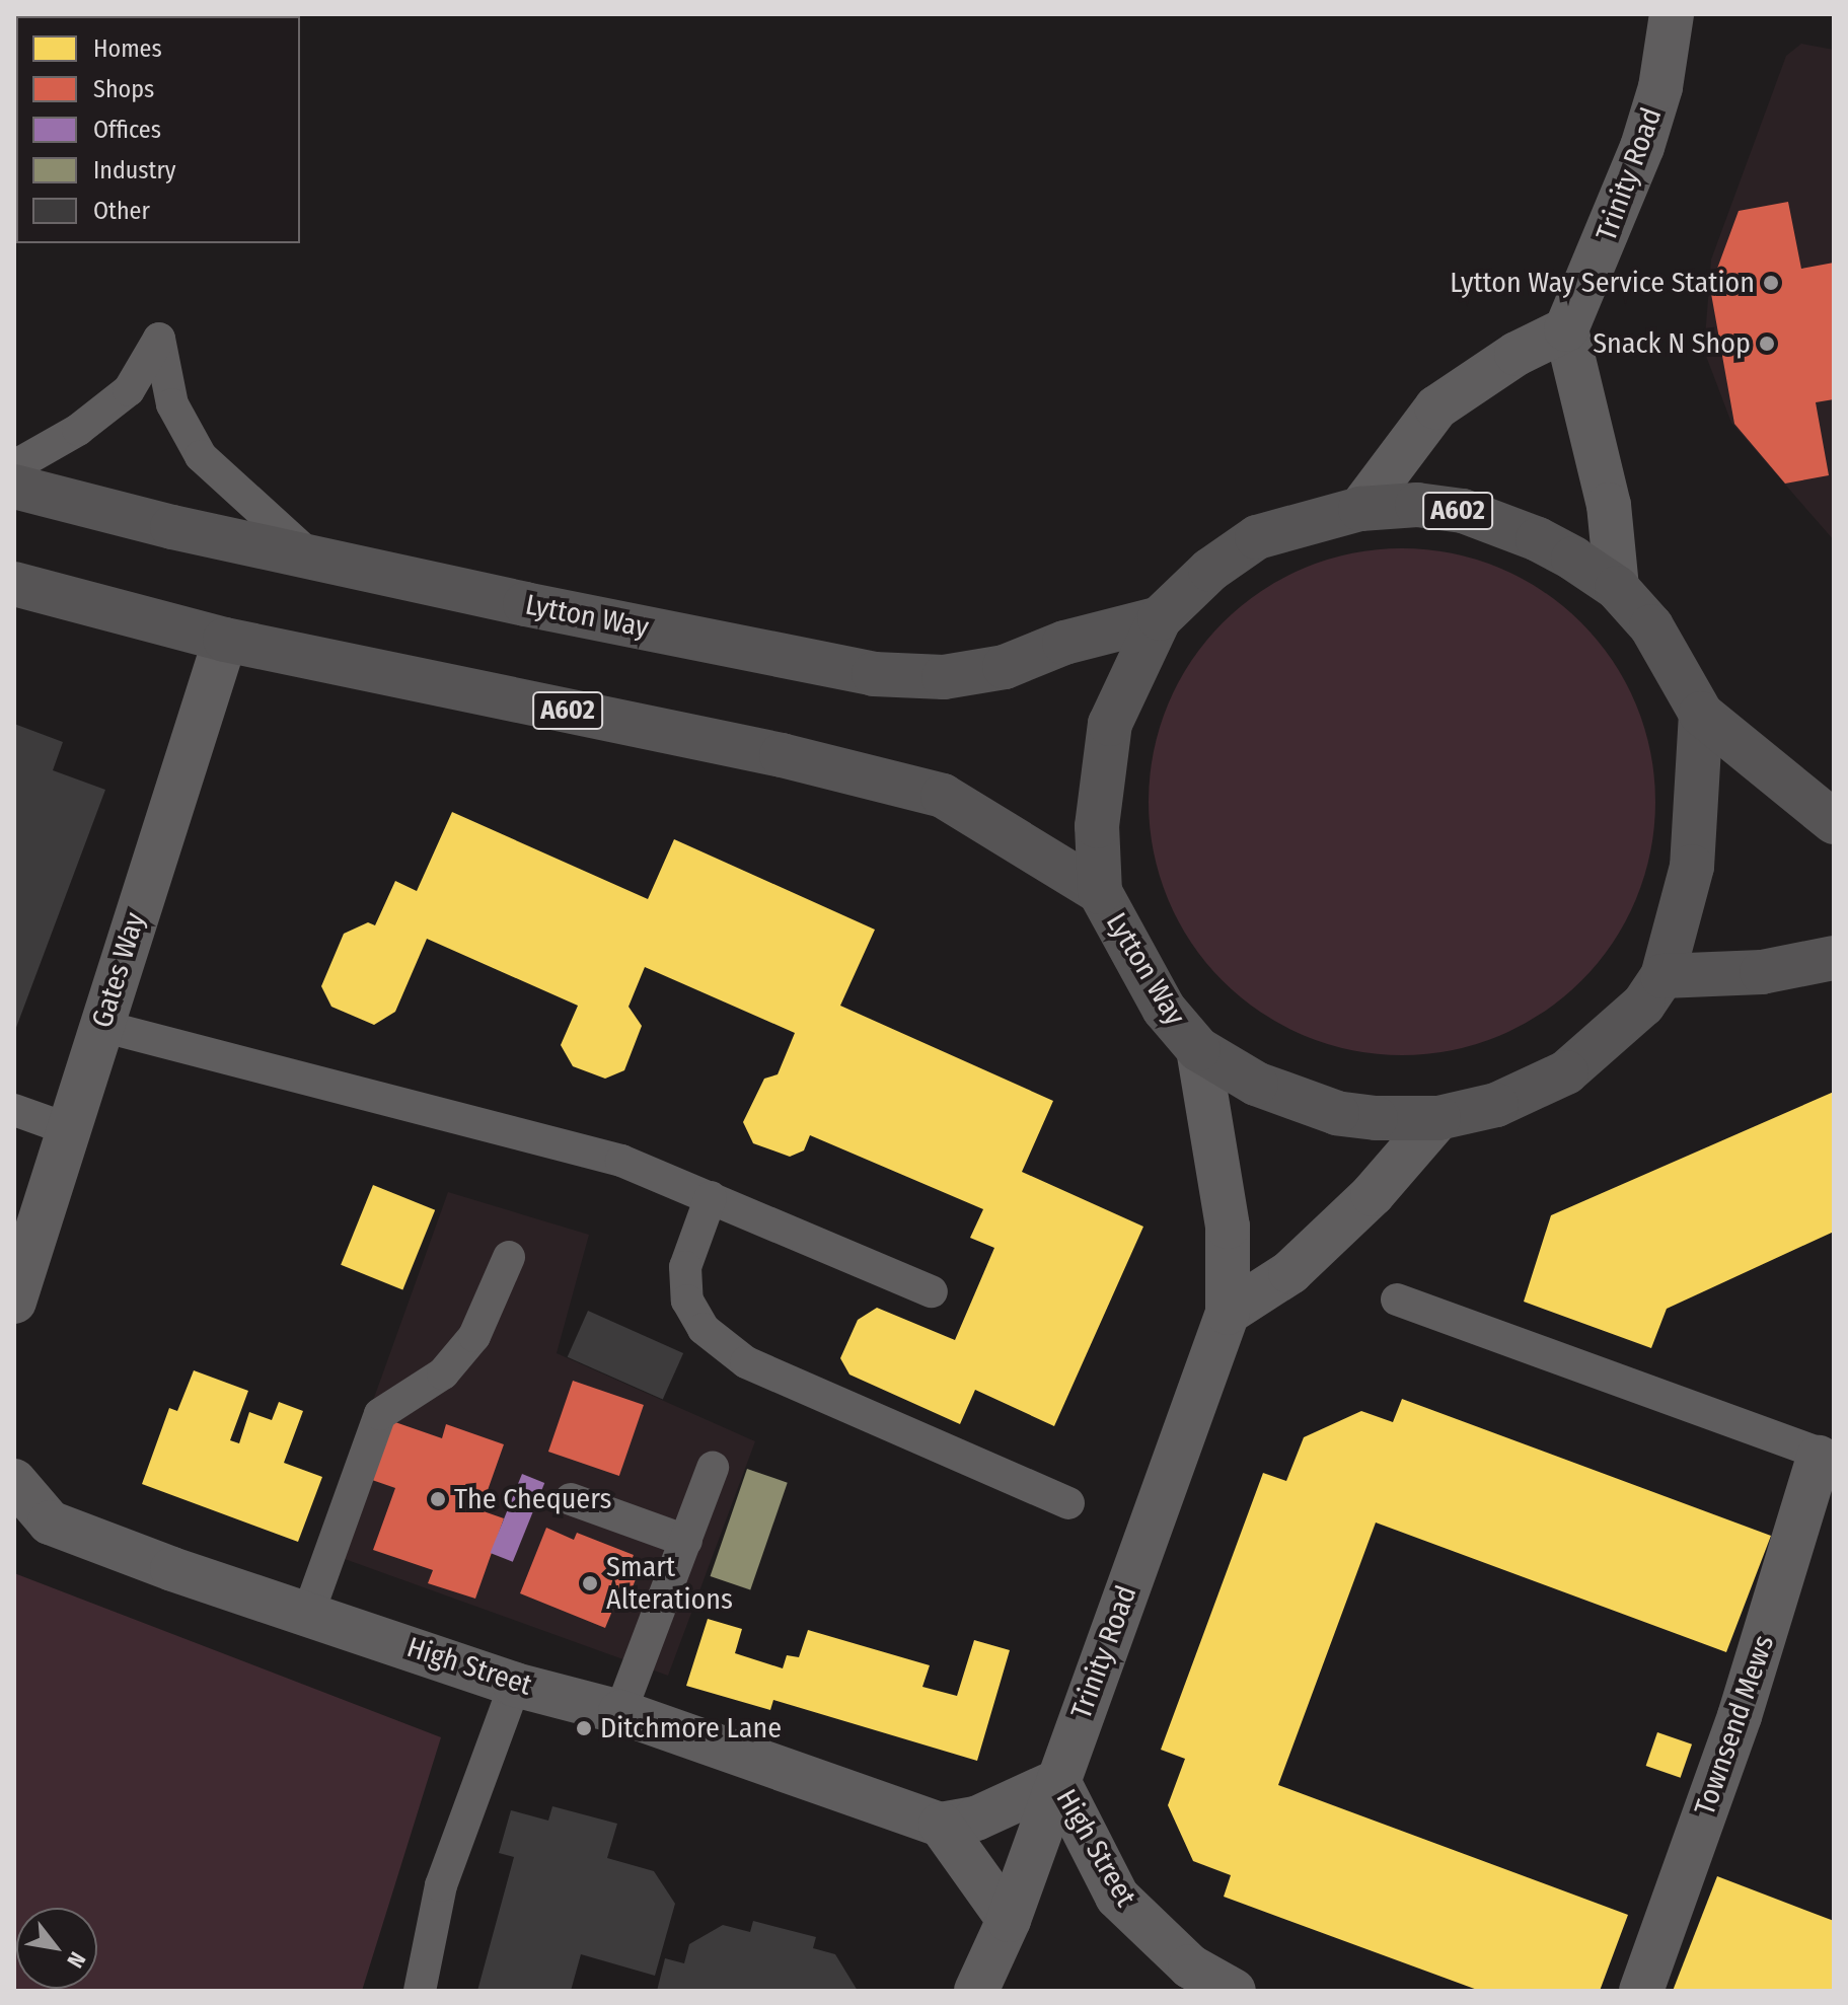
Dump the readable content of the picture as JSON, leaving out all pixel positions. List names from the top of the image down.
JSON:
{
  "streets": {
    "main road": ["A602", "Lytton Way"],
    "street": [
      "Trinity Road",
      "Gates Way",
      "High Street",
      "Townsend Mews"
    ]
  },
  "crossings": [
    ["Trinity Road", "Lytton Way"],
    ["Trinity Road", "High Street"],
    ["Lytton Way", "Gates Way"]
  ],
  "places": [
    "Lytton Way Service Station",
    "Snack N Shop",
    "The Chequers",
    "Smart Alterations",
    "Ditchmore Lane"
  ],
  "legend": [
    "Homes",
    "Shops",
    "Offices",
    "Industry",
    "Other"
  ],
  "north": "bottom right"
}
